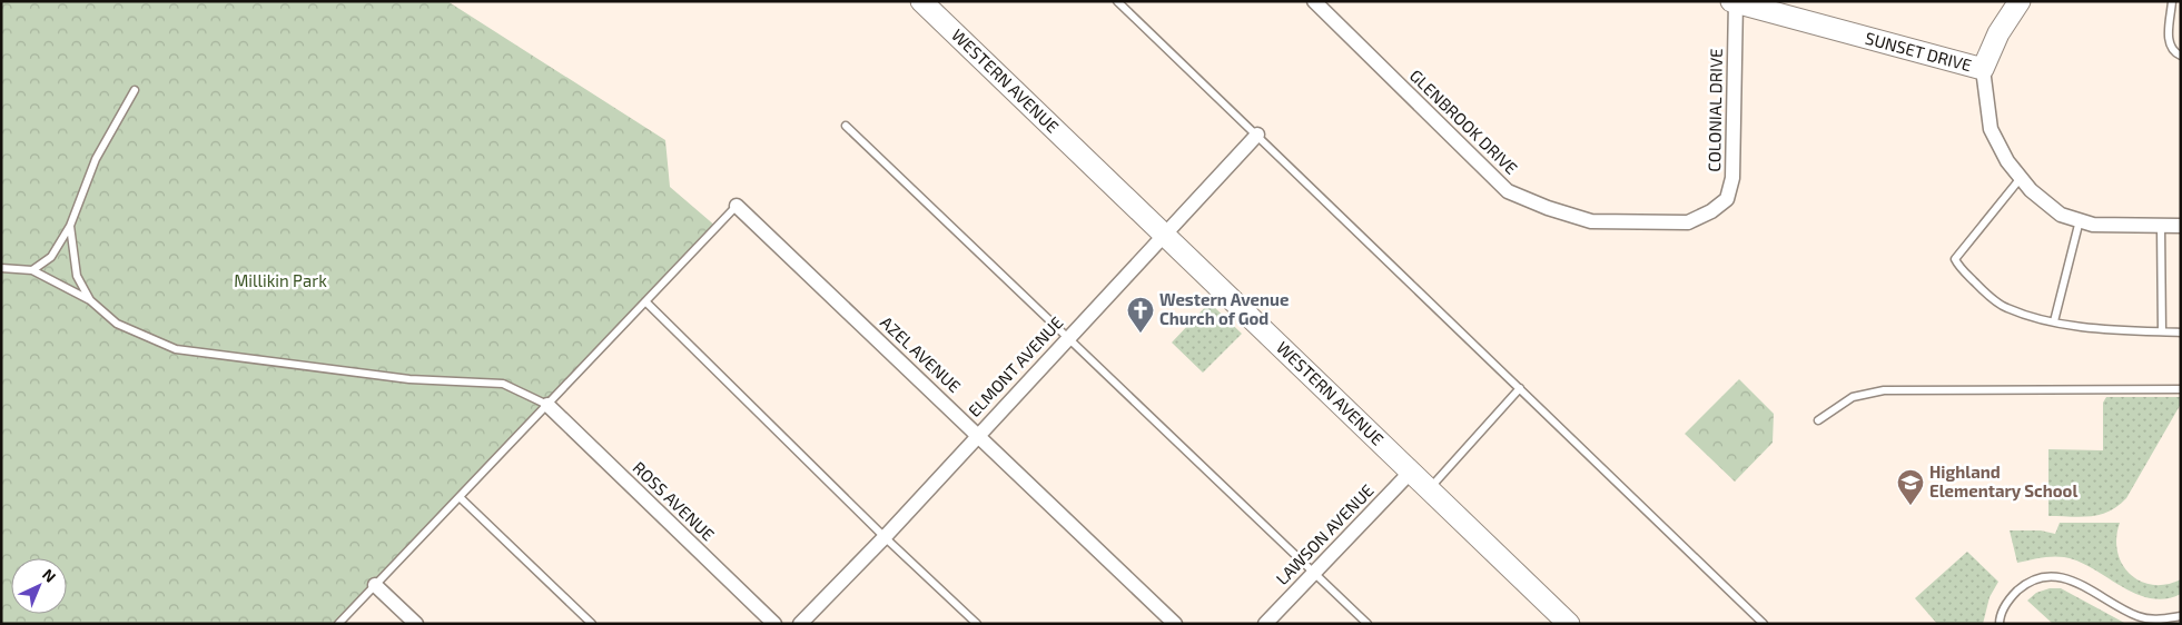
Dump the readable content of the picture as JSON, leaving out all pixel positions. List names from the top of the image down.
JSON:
{
  "streets": {
    "street": [
      "SUNSET DRIVE",
      "WESTERN AVENUE",
      "COLONIAL DRIVE",
      "GLENBROOK DRIVE",
      "AZEL AVENUE",
      "ELMONT AVENUE",
      "ROSS AVENUE",
      "LAWSON AVENUE"
    ]
  },
  "crossings": [
    ["SUNSET DRIVE", "COLONIAL DRIVE"],
    ["WESTERN AVENUE", "ELMONT AVENUE"],
    ["WESTERN AVENUE", "LAWSON AVENUE"],
    ["COLONIAL DRIVE", "GLENBROOK DRIVE"],
    ["AZEL AVENUE", "ELMONT AVENUE"]
  ],
  "parks": ["Millikin Park"],
  "places": {
    "church": ["Western Avenue Church of God"],
    "school or university": ["Highland Elementary School"]
  },
  "north": "top right"
}
